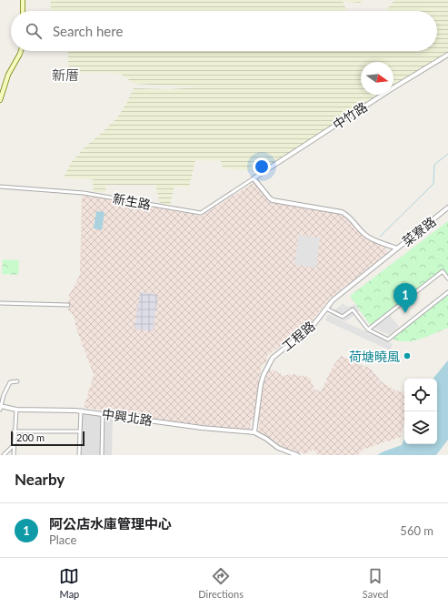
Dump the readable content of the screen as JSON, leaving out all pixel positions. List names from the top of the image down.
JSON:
{
  "streets": {
    "street": [
      "中竹路",
      "新生路",
      "菜寮路",
      "工程路",
      "中興北路"
    ]
  },
  "crossings": [
    ["中竹路", "新生路"],
    ["中竹路", "菜寮路"],
    ["新生路", "菜寮路"],
    ["菜寮路", "工程路"],
    ["工程路", "中興北路"]
  ],
  "districts": ["新厝"],
  "places": ["荷塘曉風"],
  "scale_bar": "200 m",
  "north": "right",
  "page": {
    "search": "Search here",
    "pins": "1",
    "scale": "200 m",
    "heading": "Nearby",
    "list": [
      {
        "mark": "1",
        "name": "阿公店水庫管理中心",
        "note": "Place",
        "value": "560 m"
      }
    ],
    "nav": ["Map", "Directions", "Saved"]
  }
}
